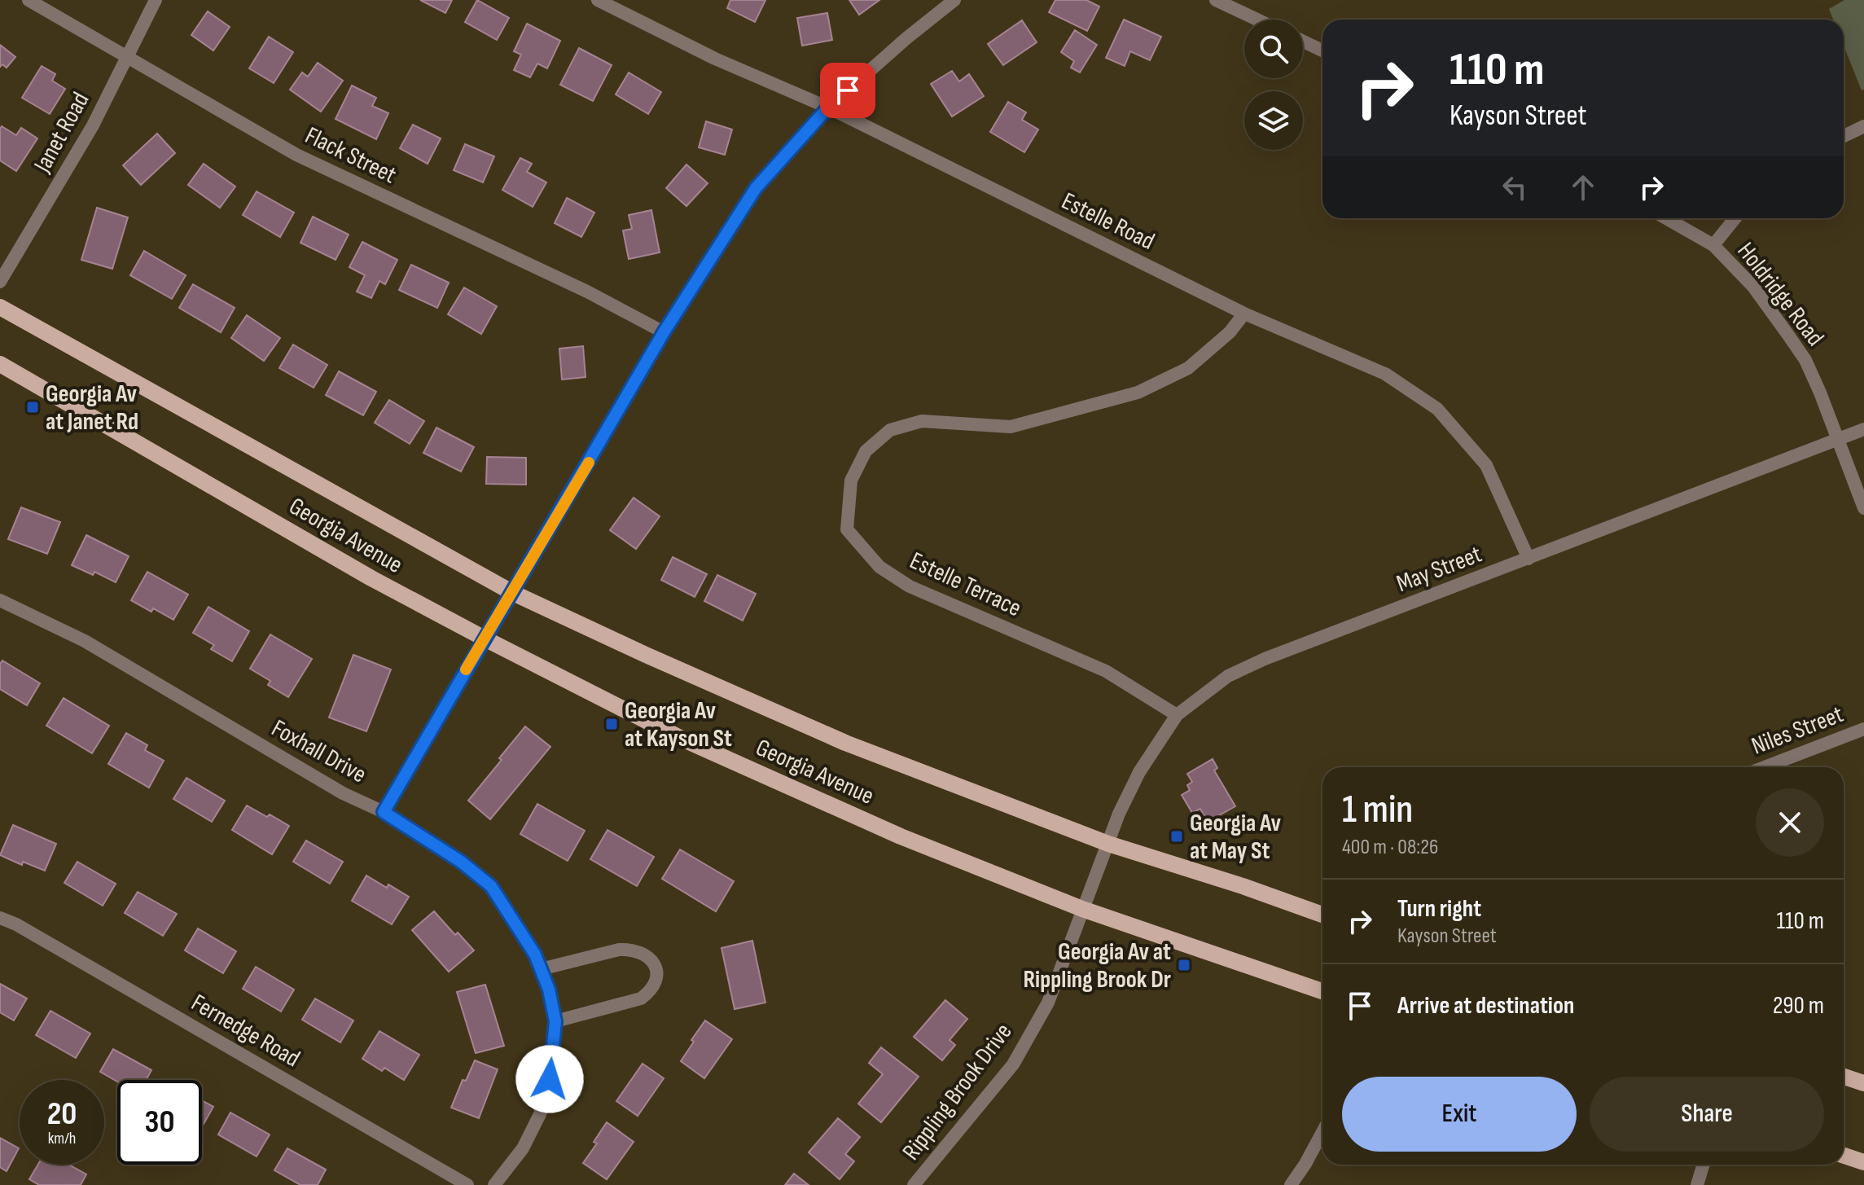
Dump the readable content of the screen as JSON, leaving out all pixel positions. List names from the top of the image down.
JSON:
{
  "streets": {
    "main road": ["Georgia Avenue"],
    "street": [
      "Janet Road",
      "Flack Street",
      "Estelle Road",
      "Holdridge Road",
      "May Street",
      "Estelle Terrace",
      "Niles Street",
      "Foxhall Drive",
      "Fernedge Road",
      "Rippling Brook Drive"
    ]
  },
  "crossings": [
    ["Janet Road", "Flack Street"],
    ["Estelle Road", "May Street"],
    ["Estelle Road", "Estelle Terrace"],
    ["Holdridge Road", "May Street"],
    ["Georgia Avenue", "May Street"],
    ["Georgia Avenue", "Rippling Brook Drive"],
    ["May Street", "Estelle Terrace"],
    ["May Street", "Rippling Brook Drive"]
  ],
  "places": {
    "transit": [
      "Georgia Av at Janet Rd",
      "Georgia Av at Kayson St",
      "Georgia Av at May St",
      "Georgia Av at Rippling Brook Dr"
    ]
  },
  "page": {
    "turn": ["110 m", "Kayson Street"],
    "heading": ["1 min", "400 m · 08:26"],
    "list": [
      {
        "name": "Turn right",
        "note": "Kayson Street",
        "value": "110 m"
      },
      {
        "name": "Arrive at destination",
        "value": "290 m"
      }
    ],
    "buttons": ["Exit", "Share"],
    "speed": "20 km/h",
    "limit": "30"
  }
}
